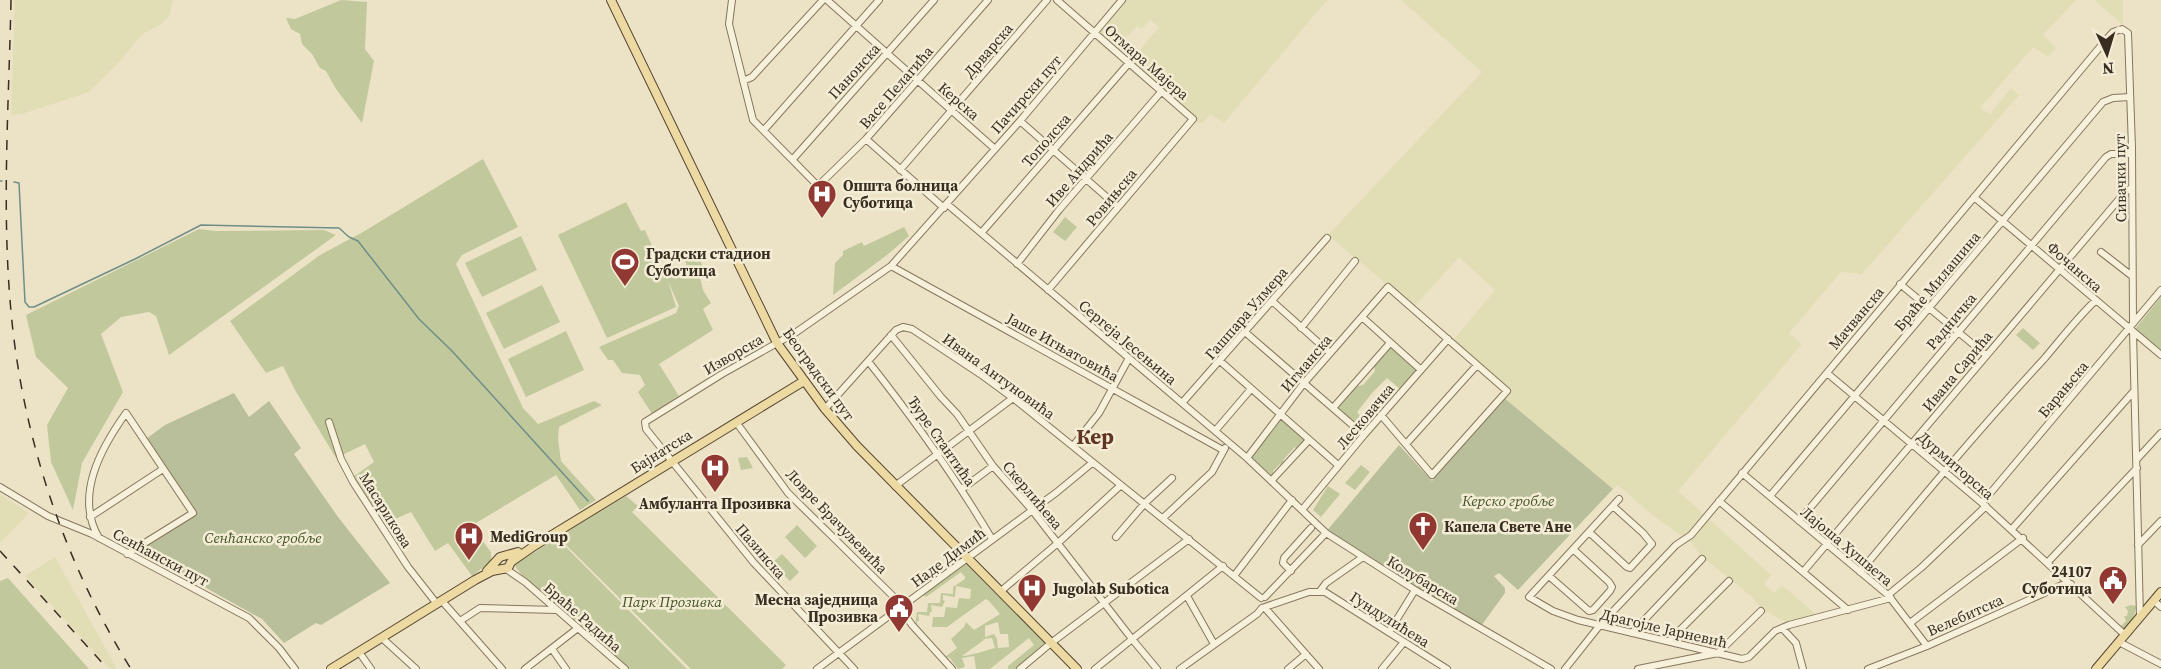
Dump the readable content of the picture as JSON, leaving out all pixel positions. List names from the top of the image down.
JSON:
{
  "streets": {
    "main road": ["Београдски пут", "Бајнатска"],
    "street": [
      "Дрварска",
      "Отмара Мајера",
      "Панонска",
      "Васе Пелагића",
      "Пачирски пут",
      "Керска",
      "Тополска",
      "Иве Андрића",
      "Сивачки пут",
      "Ровињска",
      "Фочанска",
      "Браће Милашина",
      "Гашпара Улмера",
      "Мачванска",
      "Радничка",
      "Сергеја Јесењина",
      "Јаше Игњатовића",
      "Изворска",
      "Игманска",
      "Ивана Сарића",
      "Ивана Антуновића",
      "Барањска",
      "Лесковачка",
      "Ђуре Стантића",
      "Дурмиторска",
      "Скерлићева",
      "Масарикова",
      "Ловре Брачуљевића",
      "Лајоша Хушвета",
      "Пазинска",
      "Сенћански пут",
      "Наде Димић",
      "Колубарска",
      "Велебитска",
      "Браће Радића",
      "Гундулићева",
      "Драгојле Јарневић"
    ]
  },
  "crossings": [
    ["Дрварска", "Керска"],
    ["Дрварска", "Сергеја Јесењина"],
    ["Отмара Мајера", "Пачирски пут"],
    ["Отмара Мајера", "Тополска"],
    ["Отмара Мајера", "Иве Андрића"],
    ["Отмара Мајера", "Ровињска"],
    ["Панонска", "Васе Пелагића"],
    ["Панонска", "Керска"],
    ["Васе Пелагића", "Керска"],
    ["Васе Пелагића", "Сергеја Јесењина"],
    ["Пачирски пут", "Керска"],
    ["Пачирски пут", "Сергеја Јесењина"],
    ["Пачирски пут", "Изворска"],
    ["Тополска", "Сергеја Јесењина"],
    ["Иве Андрића", "Сергеја Јесењина"],
    ["Сивачки пут", "Фочанска"],
    ["Сивачки пут", "Браће Милашина"],
    ["Сивачки пут", "Мачванска"],
    ["Сивачки пут", "Радничка"],
    ["Сивачки пут", "Ивана Сарића"],
    ["Сивачки пут", "Барањска"],
    ["Ровињска", "Сергеја Јесењина"],
    ["Фочанска", "Браће Милашина"],
    ["Фочанска", "Мачванска"],
    ["Фочанска", "Радничка"],
    ["Фочанска", "Ивана Сарића"],
    ["Фочанска", "Барањска"],
    ["Браће Милашина", "Дурмиторска"],
    ["Браће Милашина", "Лајоша Хушвета"],
    ["Гашпара Улмера", "Сергеја Јесењина"],
    ["Мачванска", "Дурмиторска"],
    ["Мачванска", "Лајоша Хушвета"],
    ["Мачванска", "Драгојле Јарневић"],
    ["Радничка", "Дурмиторска"],
    ["Радничка", "Лајоша Хушвета"],
    ["Сергеја Јесењина", "Изворска"],
    ["Сергеја Јесењина", "Игманска"],
    ["Сергеја Јесењина", "Колубарска"],
    ["Јаше Игњатовића", "Изворска"],
    ["Изворска", "Београдски пут"],
    ["Изворска", "Бајнатска"],
    ["Изворска", "Пазинска"],
    ["Игманска", "Лесковачка"],
    ["Ивана Сарића", "Дурмиторска"],
    ["Ивана Сарића", "Лајоша Хушвета"],
    ["Београдски пут", "Бајнатска"],
    ["Београдски пут", "Наде Димић"],
    ["Ивана Антуновића", "Скерлићева"],
    ["Ивана Антуновића", "Наде Димић"],
    ["Барањска", "Дурмиторска"],
    ["Барањска", "Лајоша Хушвета"],
    ["Барањска", "Драгојле Јарневић"],
    ["Лесковачка", "Колубарска"],
    ["Ђуре Стантића", "Наде Димић"],
    ["Бајнатска", "Масарикова"],
    ["Бајнатска", "Ловре Брачуљевића"],
    ["Бајнатска", "Пазинска"],
    ["Бајнатска", "Браће Радића"],
    ["Дурмиторска", "Велебитска"],
    ["Скерлићева", "Наде Димић"],
    ["Ловре Брачуљевића", "Наде Димић"],
    ["Лајоша Хушвета", "Велебитска"],
    ["Лајоша Хушвета", "Драгојле Јарневић"],
    ["Пазинска", "Наде Димић"]
  ],
  "districts": ["Кер"],
  "parks": ["Керско гробље", "Сенћанско гробље", "Парк Прозивка"],
  "places": {
    "hospital": [
      "Општа болница Суботица",
      "Амбуланта Прозивка",
      "MediGroup",
      "Jugolab Subotica"
    ],
    "sports": ["Градски стадион Суботица"],
    "church": ["Капела Свете Ане"],
    "public building": ["24107 Суботица", "Месна заједница Прозивка"]
  },
  "north": "bottom"
}
